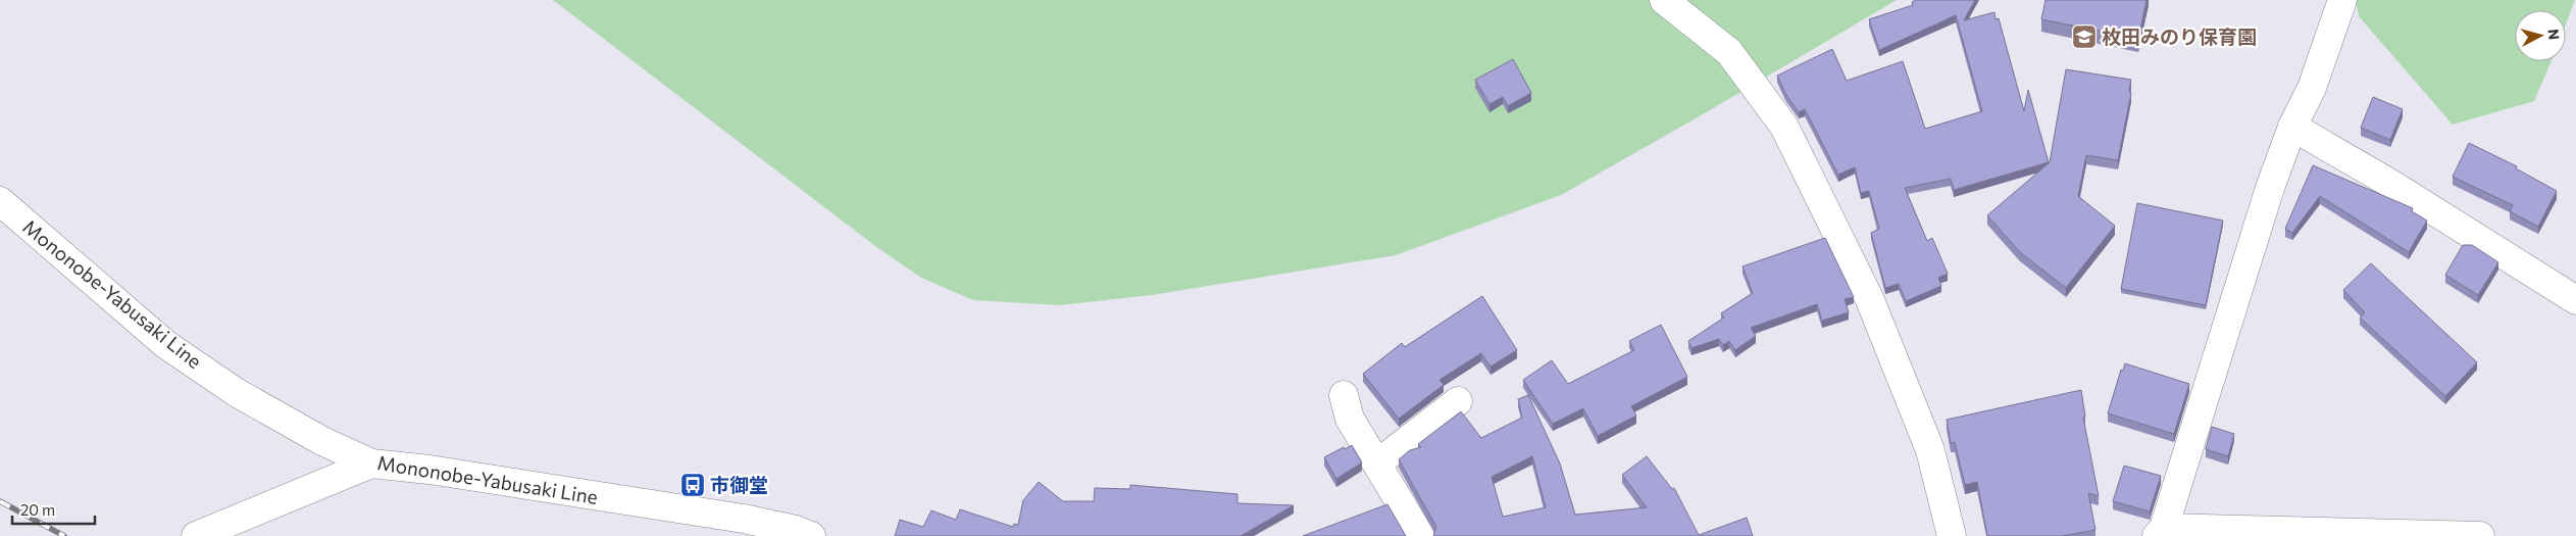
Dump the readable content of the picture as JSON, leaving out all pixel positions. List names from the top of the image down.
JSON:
{
  "streets": {
    "street": ["Mononobe-Yabusaki Line"]
  },
  "places": {
    "school or university": ["枚田みのり保育園"],
    "bus stop": ["市御堂"]
  },
  "scale_bar": "20 m",
  "north": "right"
}
